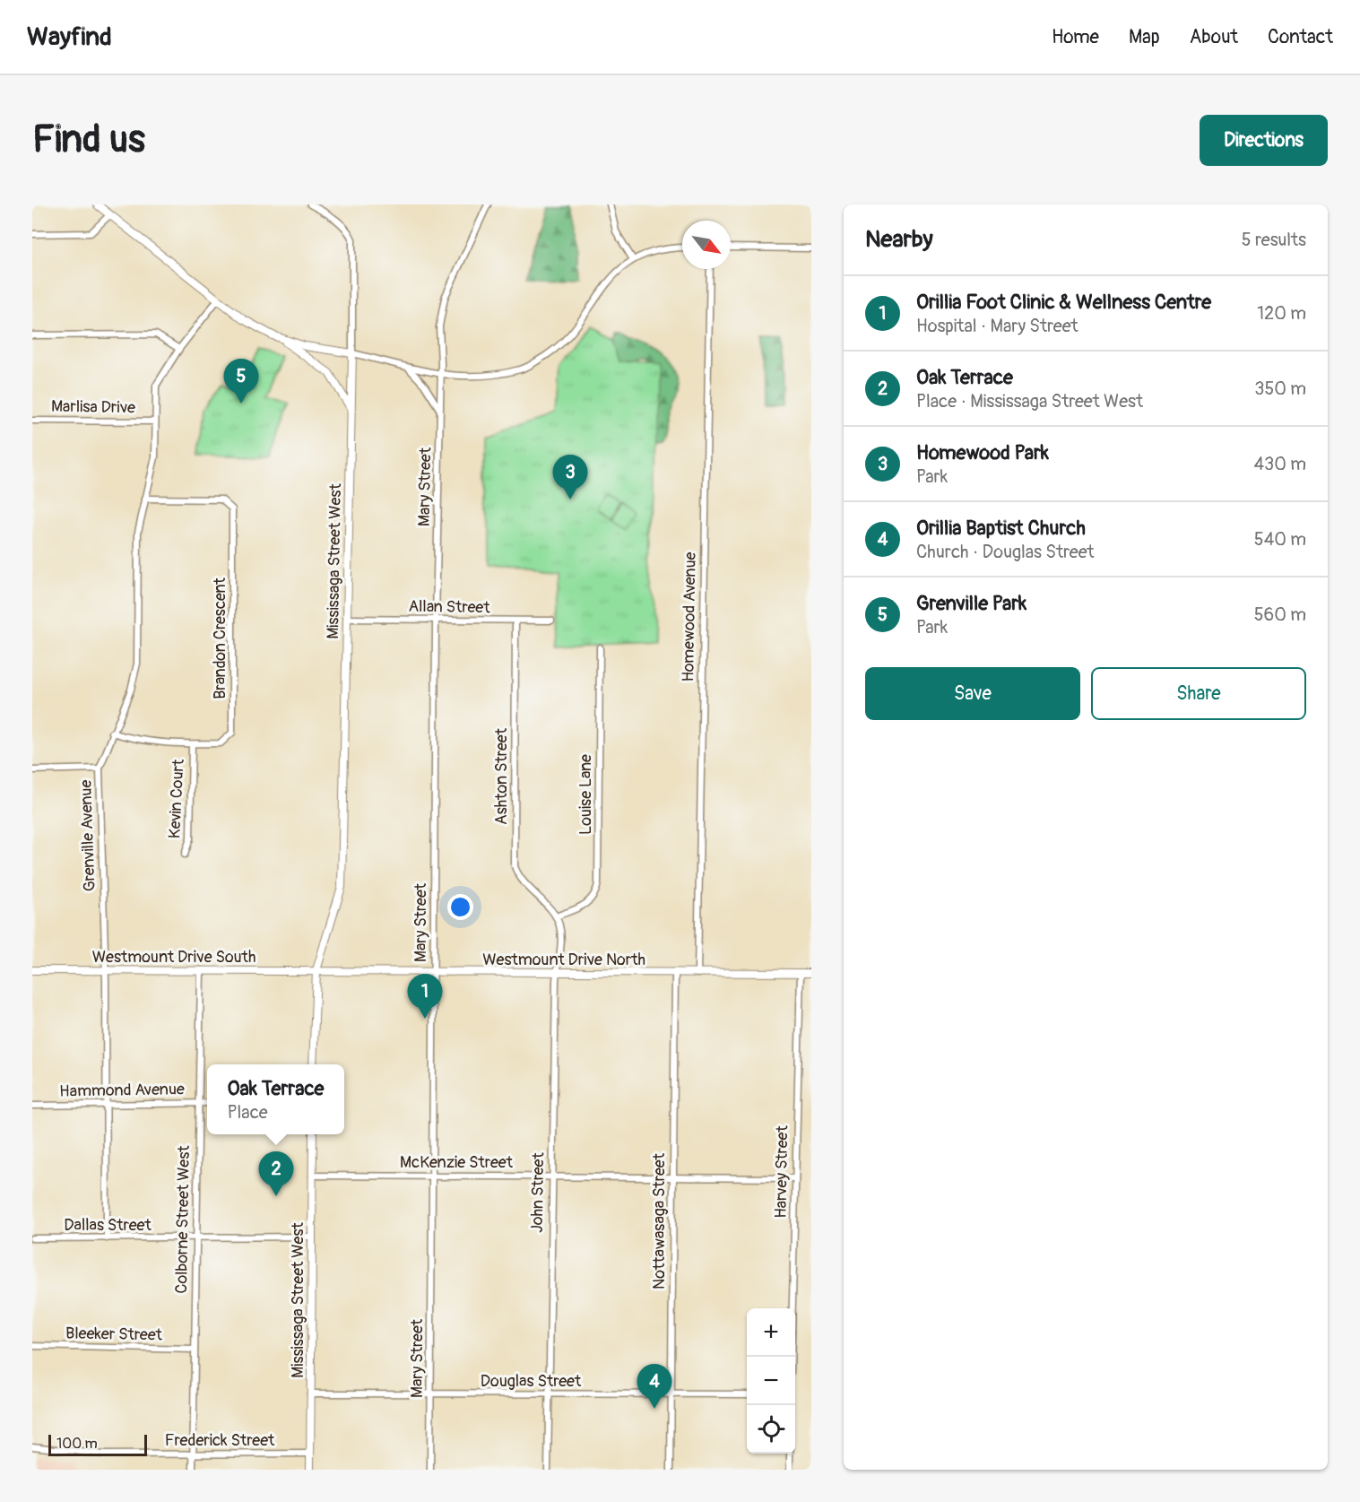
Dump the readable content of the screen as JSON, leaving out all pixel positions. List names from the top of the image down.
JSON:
{
  "streets": {
    "street": [
      "Marlisa Drive",
      "Mary Street",
      "Mississaga Street West",
      "Allan Street",
      "Homewood Avenue",
      "Brandon Crescent",
      "Ashton Street",
      "Louise Lane",
      "Kevin Court",
      "Grenville Avenue",
      "Westmount Drive South",
      "Westmount Drive North",
      "Hammond Avenue",
      "McKenzie Street",
      "Harvey Street",
      "John Street",
      "Colborne Street West",
      "Nottawasaga Street",
      "Dallas Street",
      "Bleeker Street",
      "Douglas Street",
      "Frederick Street"
    ]
  },
  "crossings": [
    ["Marlisa Drive", "Grenville Avenue"],
    ["Mary Street", "Allan Street"],
    ["Mary Street", "Westmount Drive North"],
    ["Mary Street", "McKenzie Street"],
    ["Mary Street", "Douglas Street"],
    ["Mississaga Street West", "Allan Street"],
    ["Mississaga Street West", "Westmount Drive South"],
    ["Mississaga Street West", "Westmount Drive North"],
    ["Mississaga Street West", "McKenzie Street"],
    ["Mississaga Street West", "Dallas Street"],
    ["Mississaga Street West", "Douglas Street"],
    ["Mississaga Street West", "Frederick Street"],
    ["Allan Street", "Ashton Street"],
    ["Homewood Avenue", "Westmount Drive North"],
    ["Brandon Crescent", "Kevin Court"],
    ["Brandon Crescent", "Grenville Avenue"],
    ["Ashton Street", "Louise Lane"],
    ["Ashton Street", "John Street"],
    ["Louise Lane", "John Street"],
    ["Grenville Avenue", "Westmount Drive South"],
    ["Grenville Avenue", "Hammond Avenue"],
    ["Grenville Avenue", "Dallas Street"],
    ["Westmount Drive South", "Westmount Drive North"],
    ["Westmount Drive South", "Colborne Street West"],
    ["Westmount Drive North", "Harvey Street"],
    ["Westmount Drive North", "John Street"],
    ["Westmount Drive North", "Nottawasaga Street"],
    ["Hammond Avenue", "Colborne Street West"],
    ["McKenzie Street", "Harvey Street"],
    ["McKenzie Street", "John Street"],
    ["McKenzie Street", "Nottawasaga Street"],
    ["John Street", "Douglas Street"],
    ["Colborne Street West", "Dallas Street"],
    ["Colborne Street West", "Bleeker Street"],
    ["Colborne Street West", "Frederick Street"],
    ["Nottawasaga Street", "Douglas Street"]
  ],
  "scale_bar": "100 m",
  "north": "bottom right",
  "page": {
    "header": "Wayfind",
    "nav": [
      "Home",
      "Map",
      "About",
      "Contact"
    ],
    "buttons": [
      "Directions",
      ["Save", "Share"]
    ],
    "title": "Find us",
    "heading": ["Nearby", "5 results"],
    "list": [
      {
        "mark": "1",
        "name": "Orillia Foot Clinic & Wellness Centre",
        "note": "Hospital · Mary Street",
        "value": "120 m"
      },
      {
        "mark": "2",
        "name": "Oak Terrace",
        "note": "Place · Mississaga Street West",
        "value": "350 m"
      },
      {
        "mark": "3",
        "name": "Homewood Park",
        "note": "Park",
        "value": "430 m"
      },
      {
        "mark": "4",
        "name": "Orillia Baptist Church",
        "note": "Church · Douglas Street",
        "value": "540 m"
      },
      {
        "mark": "5",
        "name": "Grenville Park",
        "note": "Park",
        "value": "560 m"
      }
    ],
    "pins": [
      "5",
      "3",
      "1",
      "2",
      "4"
    ],
    "popup": ["Oak Terrace", "Place"],
    "map_buttons": ["+", "−"],
    "scale": "100 m"
  }
}
